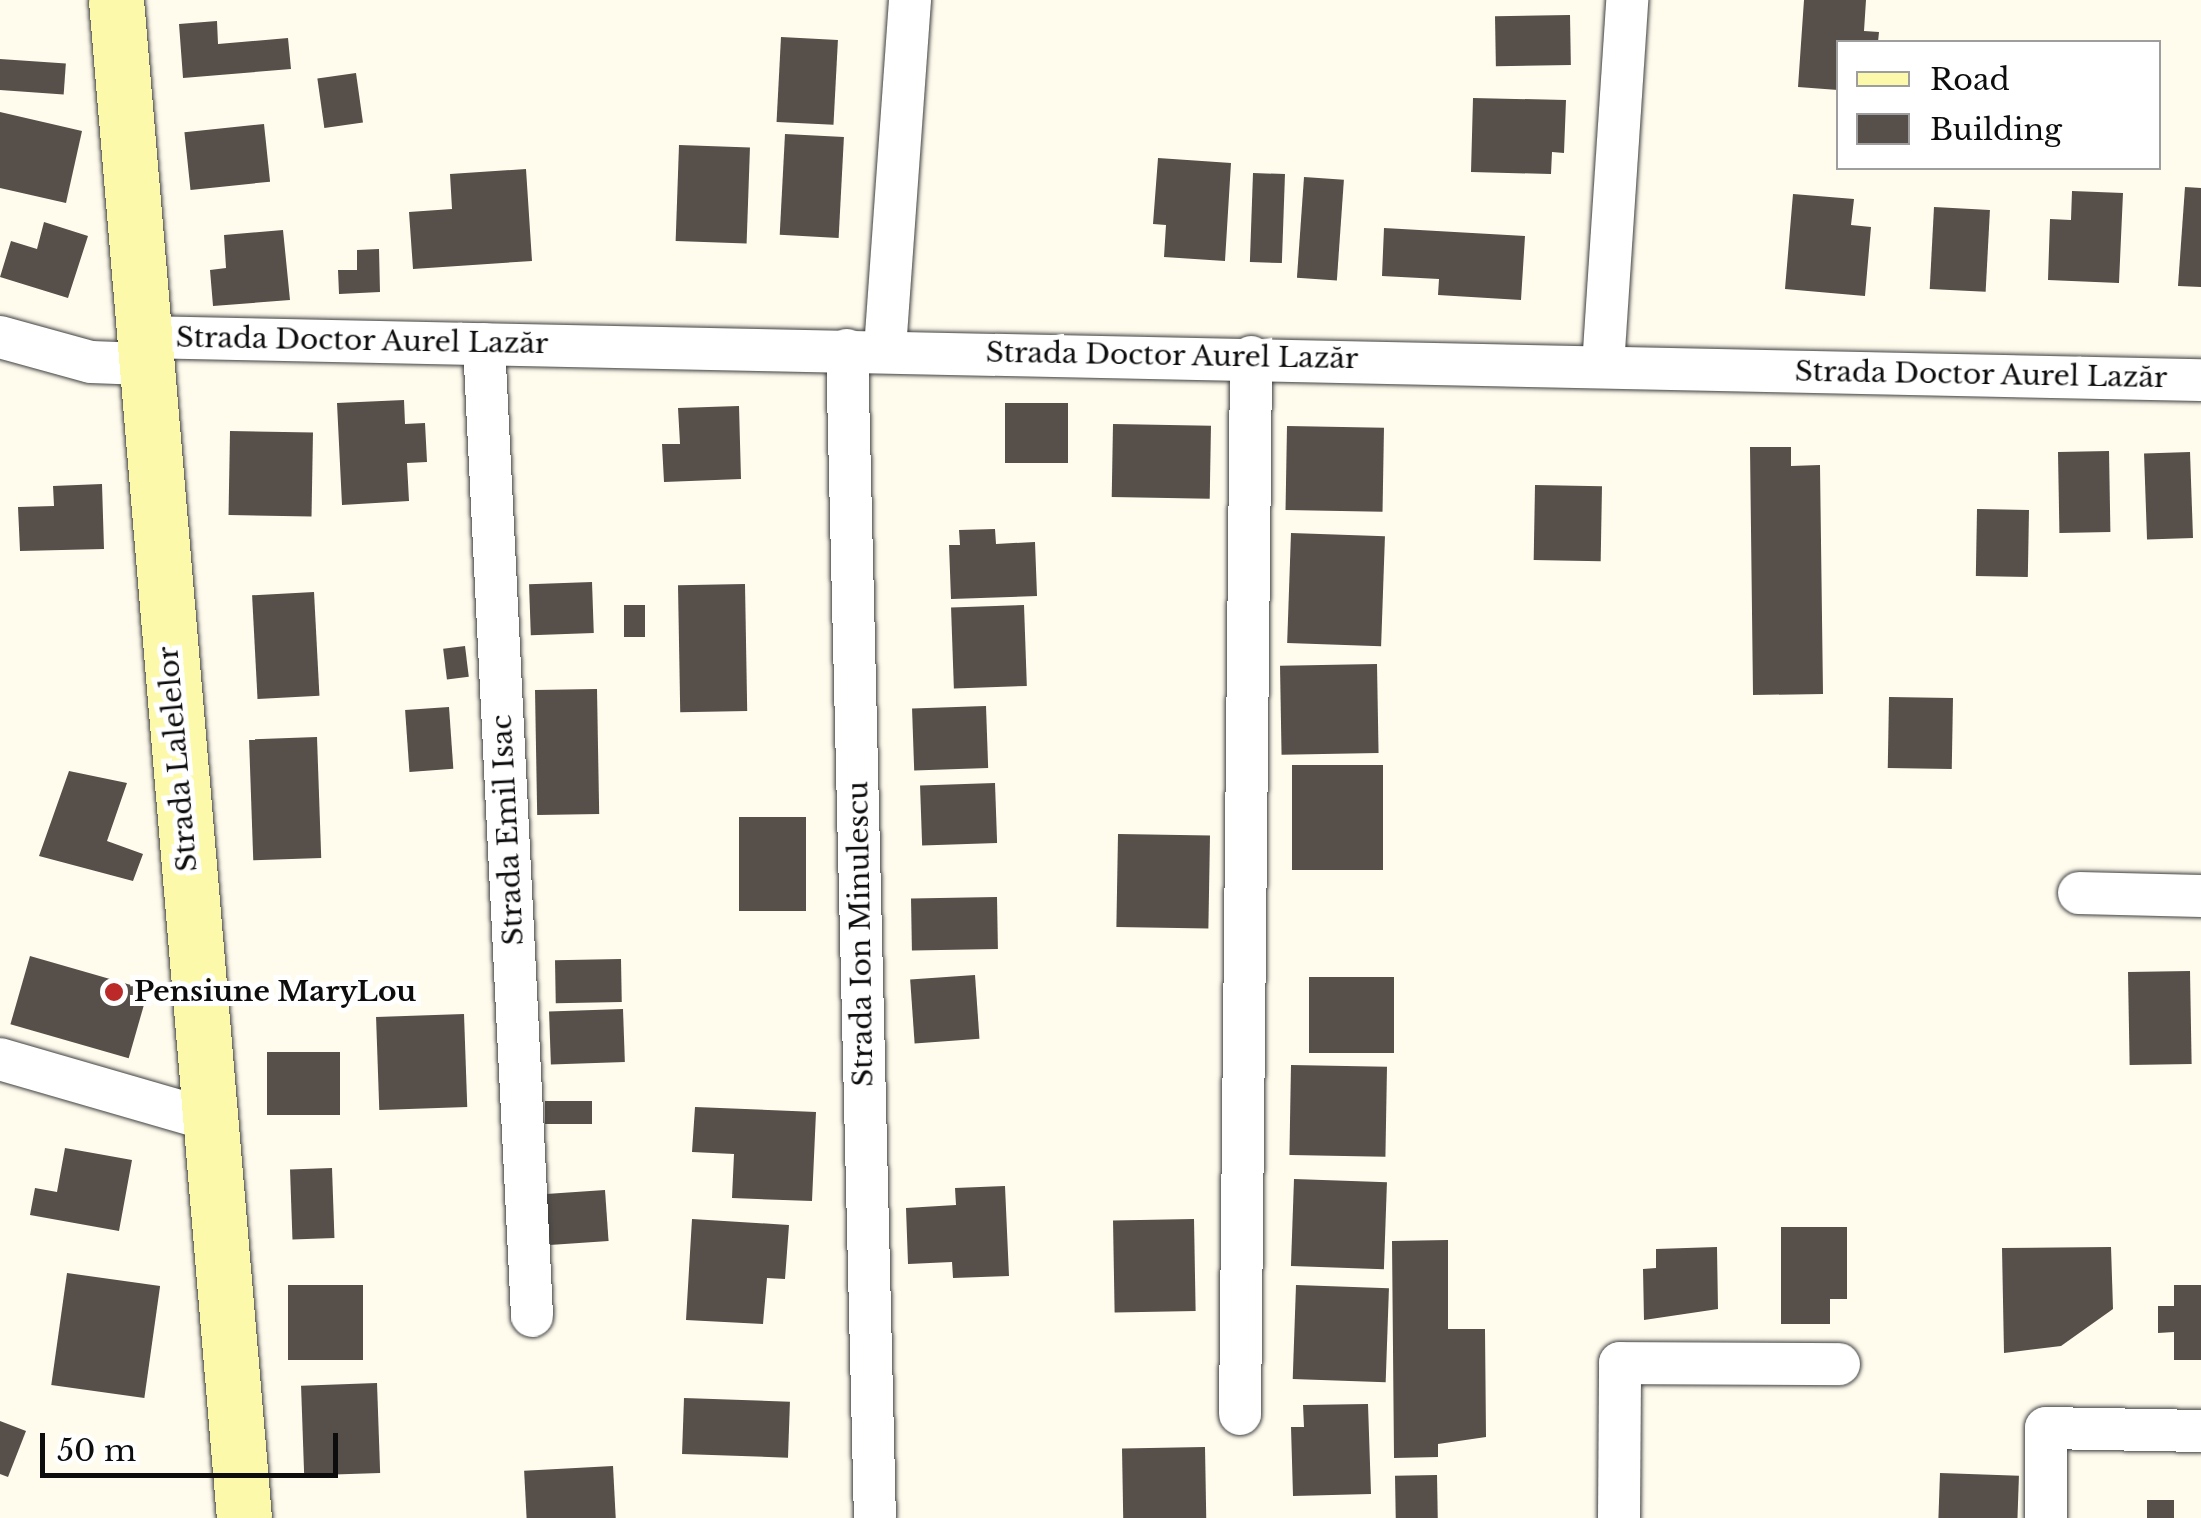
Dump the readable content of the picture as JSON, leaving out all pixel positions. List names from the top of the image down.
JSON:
{
  "streets": {
    "main road": ["Strada Lalelelor"],
    "street": ["Strada Doctor Aurel Lazăr", "Strada Emil Isac", "Strada Ion Minulescu"]
  },
  "crossings": [
    ["Strada Doctor Aurel Lazăr", "Strada Lalelelor"],
    ["Strada Doctor Aurel Lazăr", "Strada Emil Isac"],
    ["Strada Doctor Aurel Lazăr", "Strada Ion Minulescu"]
  ],
  "places": ["Pensiune MaryLou"],
  "legend": ["Road", "Building"],
  "scale_bar": "50 m"
}
